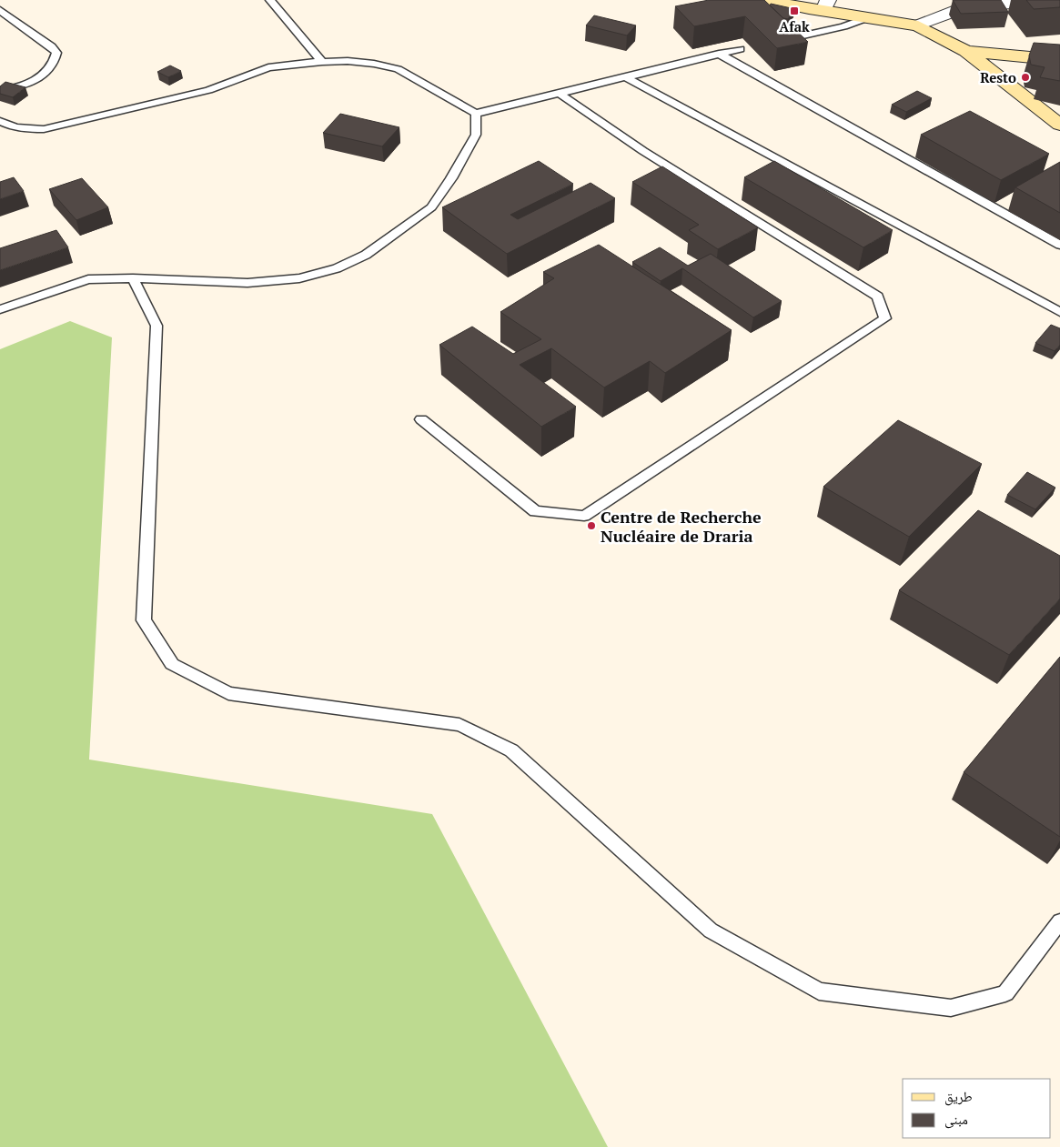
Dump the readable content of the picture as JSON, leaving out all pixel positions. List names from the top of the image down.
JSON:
{
  "places": {
    "transit": ["Afak"],
    "other": ["Resto", "Centre de Recherche Nucléaire de Draria"]
  },
  "legend": ["طريق", "مبنى"]
}
